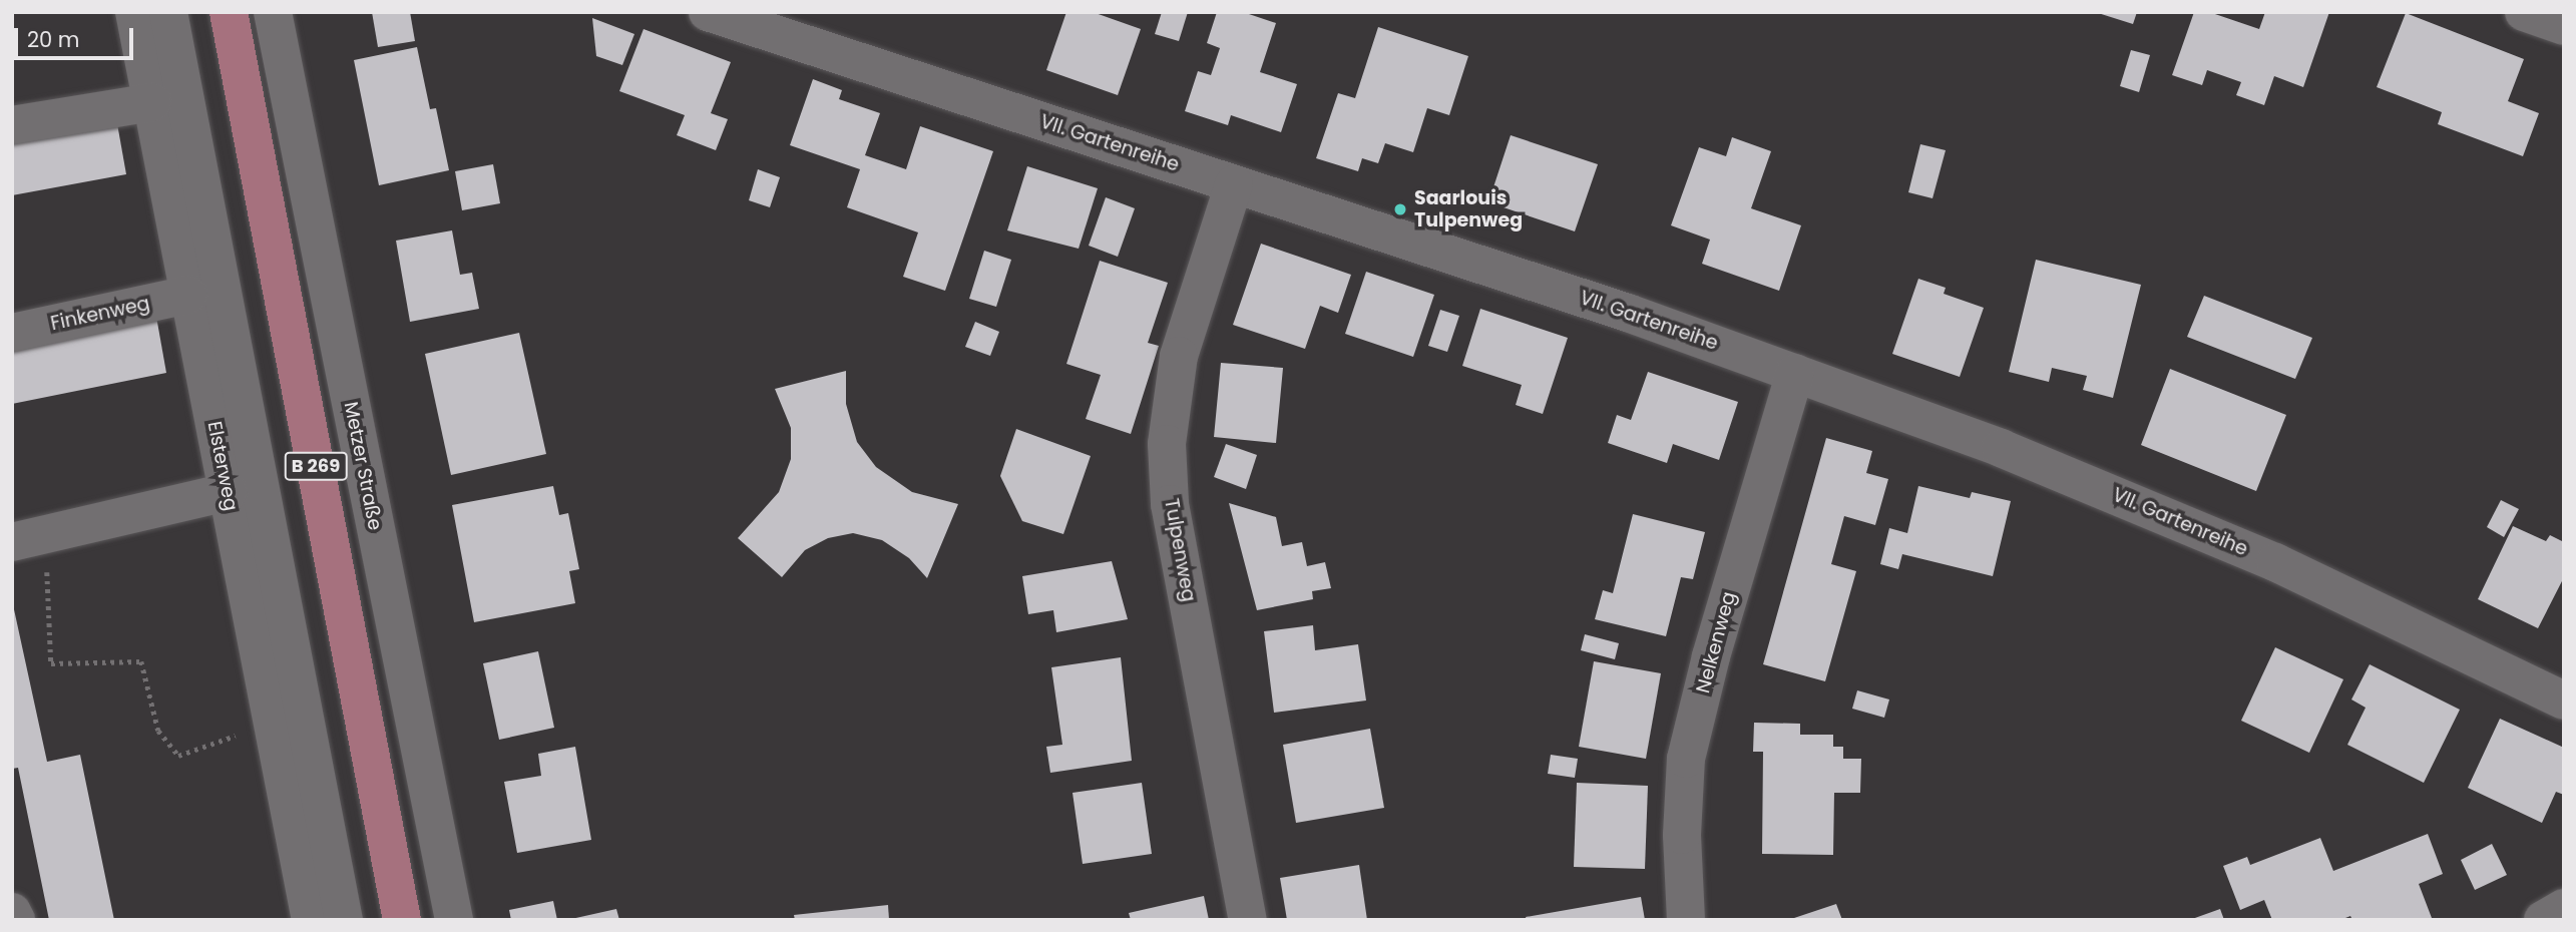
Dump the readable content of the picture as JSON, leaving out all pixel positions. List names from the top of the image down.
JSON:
{
  "streets": {
    "main road": ["B 269"],
    "street": [
      "VII. Gartenreihe",
      "Finkenweg",
      "Elsterweg",
      "Metzer Straße",
      "Tulpenweg",
      "Nelkenweg"
    ]
  },
  "crossings": [
    ["VII. Gartenreihe", "Tulpenweg"],
    ["VII. Gartenreihe", "Nelkenweg"],
    ["Finkenweg", "Elsterweg"]
  ],
  "places": ["Saarlouis Tulpenweg"],
  "scale_bar": "20 m"
}
